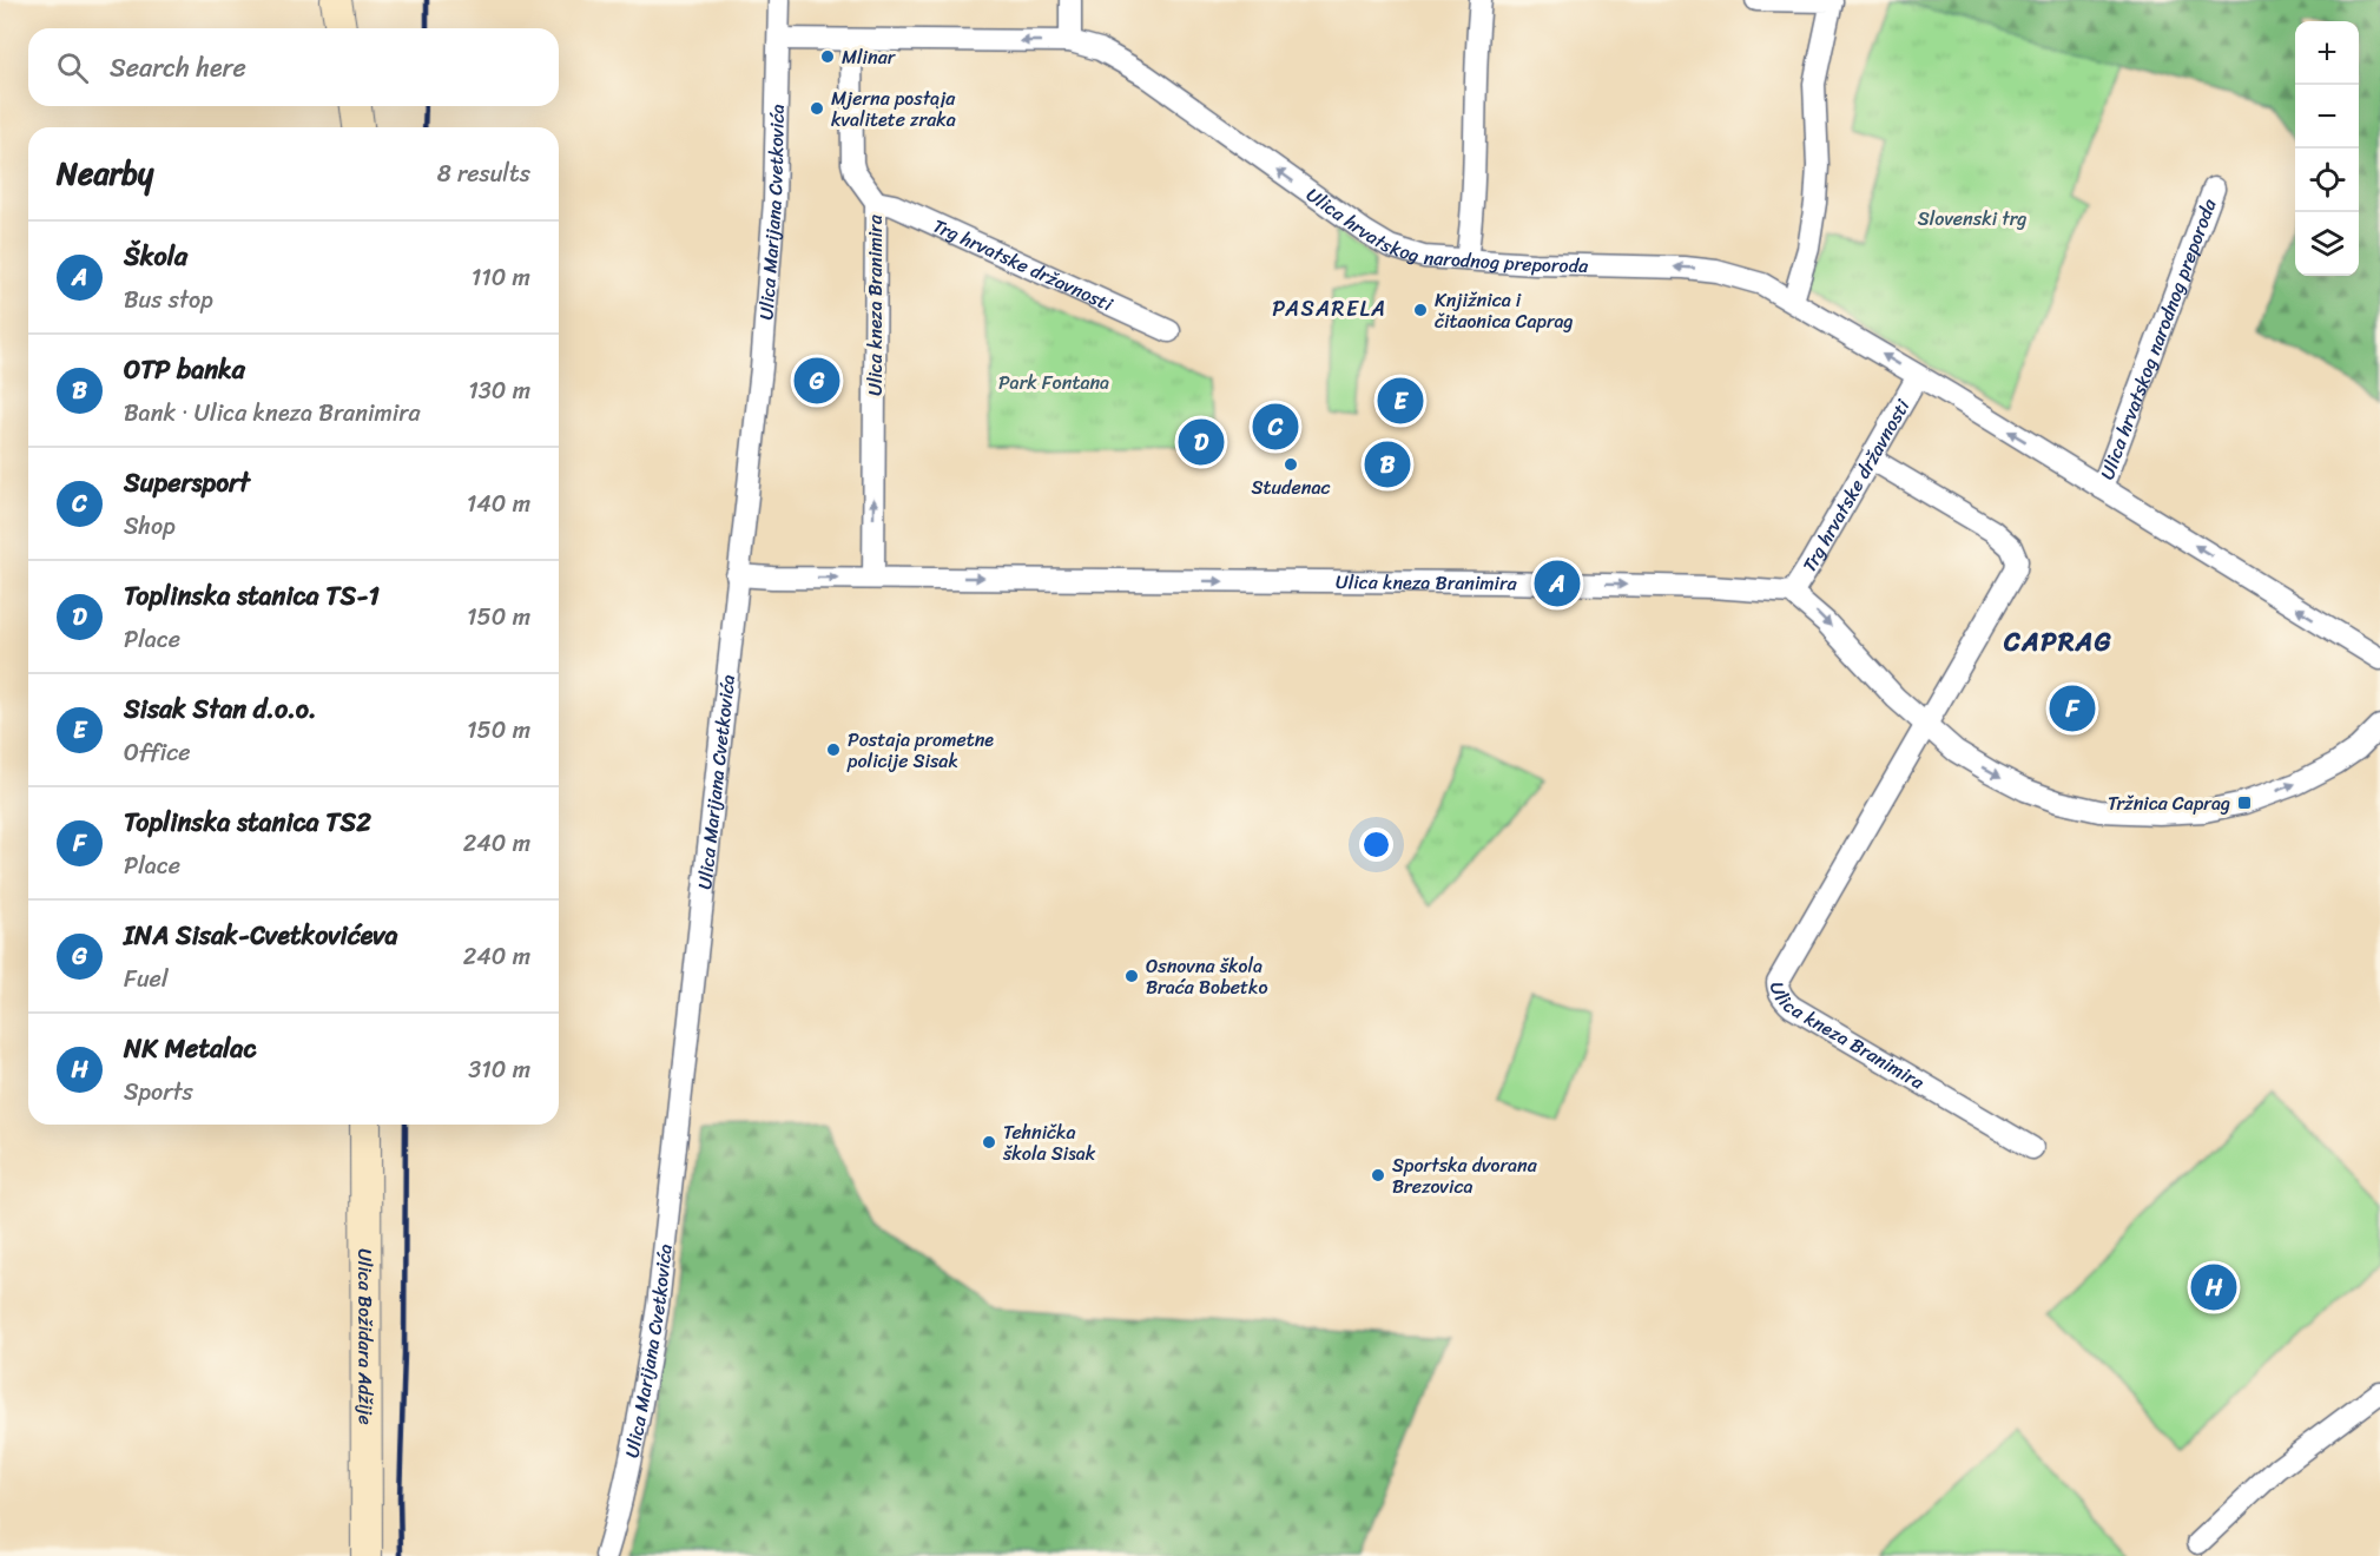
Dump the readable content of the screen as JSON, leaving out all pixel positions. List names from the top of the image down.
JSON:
{
  "streets": {
    "main road": ["Ulica Božidara Adžije"],
    "street": [
      "Ulica Marijana Cvetkovića",
      "Ulica hrvatskog narodnog preporoda",
      "Trg hrvatske državnosti",
      "Ulica kneza Branimira"
    ]
  },
  "crossings": [
    ["Ulica Marijana Cvetkovića", "Ulica hrvatskog narodnog preporoda"],
    ["Ulica Marijana Cvetkovića", "Ulica kneza Branimira"],
    ["Ulica hrvatskog narodnog preporoda", "Trg hrvatske državnosti"],
    ["Ulica hrvatskog narodnog preporoda", "Ulica kneza Branimira"],
    ["Trg hrvatske državnosti", "Ulica kneza Branimira"]
  ],
  "one_way": ["Ulica hrvatskog narodnog preporoda"],
  "districts": ["PASARELA", "CAPRAG"],
  "parks": ["Slovenski trg", "Park Fontana"],
  "places": {
    "other": [
      "Mlinar",
      "Mjerna postaja kvalitete zraka",
      "Knjižnica i čitaonica Caprag",
      "Studenac",
      "Postaja prometne policije Sisak",
      "Osnovna škola Braća Bobetko",
      "Tehnička škola Sisak",
      "Sportska dvorana Brezovica"
    ],
    "transit": ["Tržnica Caprag"]
  },
  "page": {
    "map_buttons": ["+", "−"],
    "search": "Search here",
    "heading": ["Nearby", "8 results"],
    "list": [
      {
        "mark": "A",
        "name": "Škola",
        "note": "Bus stop",
        "value": "110 m"
      },
      {
        "mark": "B",
        "name": "OTP banka",
        "note": "Bank · Ulica kneza Branimira",
        "value": "130 m"
      },
      {
        "mark": "C",
        "name": "Supersport",
        "note": "Shop",
        "value": "140 m"
      },
      {
        "mark": "D",
        "name": "Toplinska stanica TS-1",
        "note": "Place",
        "value": "150 m"
      },
      {
        "mark": "E",
        "name": "Sisak Stan d.o.o.",
        "note": "Office",
        "value": "150 m"
      },
      {
        "mark": "F",
        "name": "Toplinska stanica TS2",
        "note": "Place",
        "value": "240 m"
      },
      {
        "mark": "G",
        "name": "INA Sisak-Cvetkovićeva",
        "note": "Fuel",
        "value": "240 m"
      },
      {
        "mark": "H",
        "name": "NK Metalac",
        "note": "Sports",
        "value": "310 m"
      }
    ],
    "pins": [
      "G",
      "E",
      "C",
      "D",
      "B",
      "A",
      "F",
      "H"
    ]
  }
}
